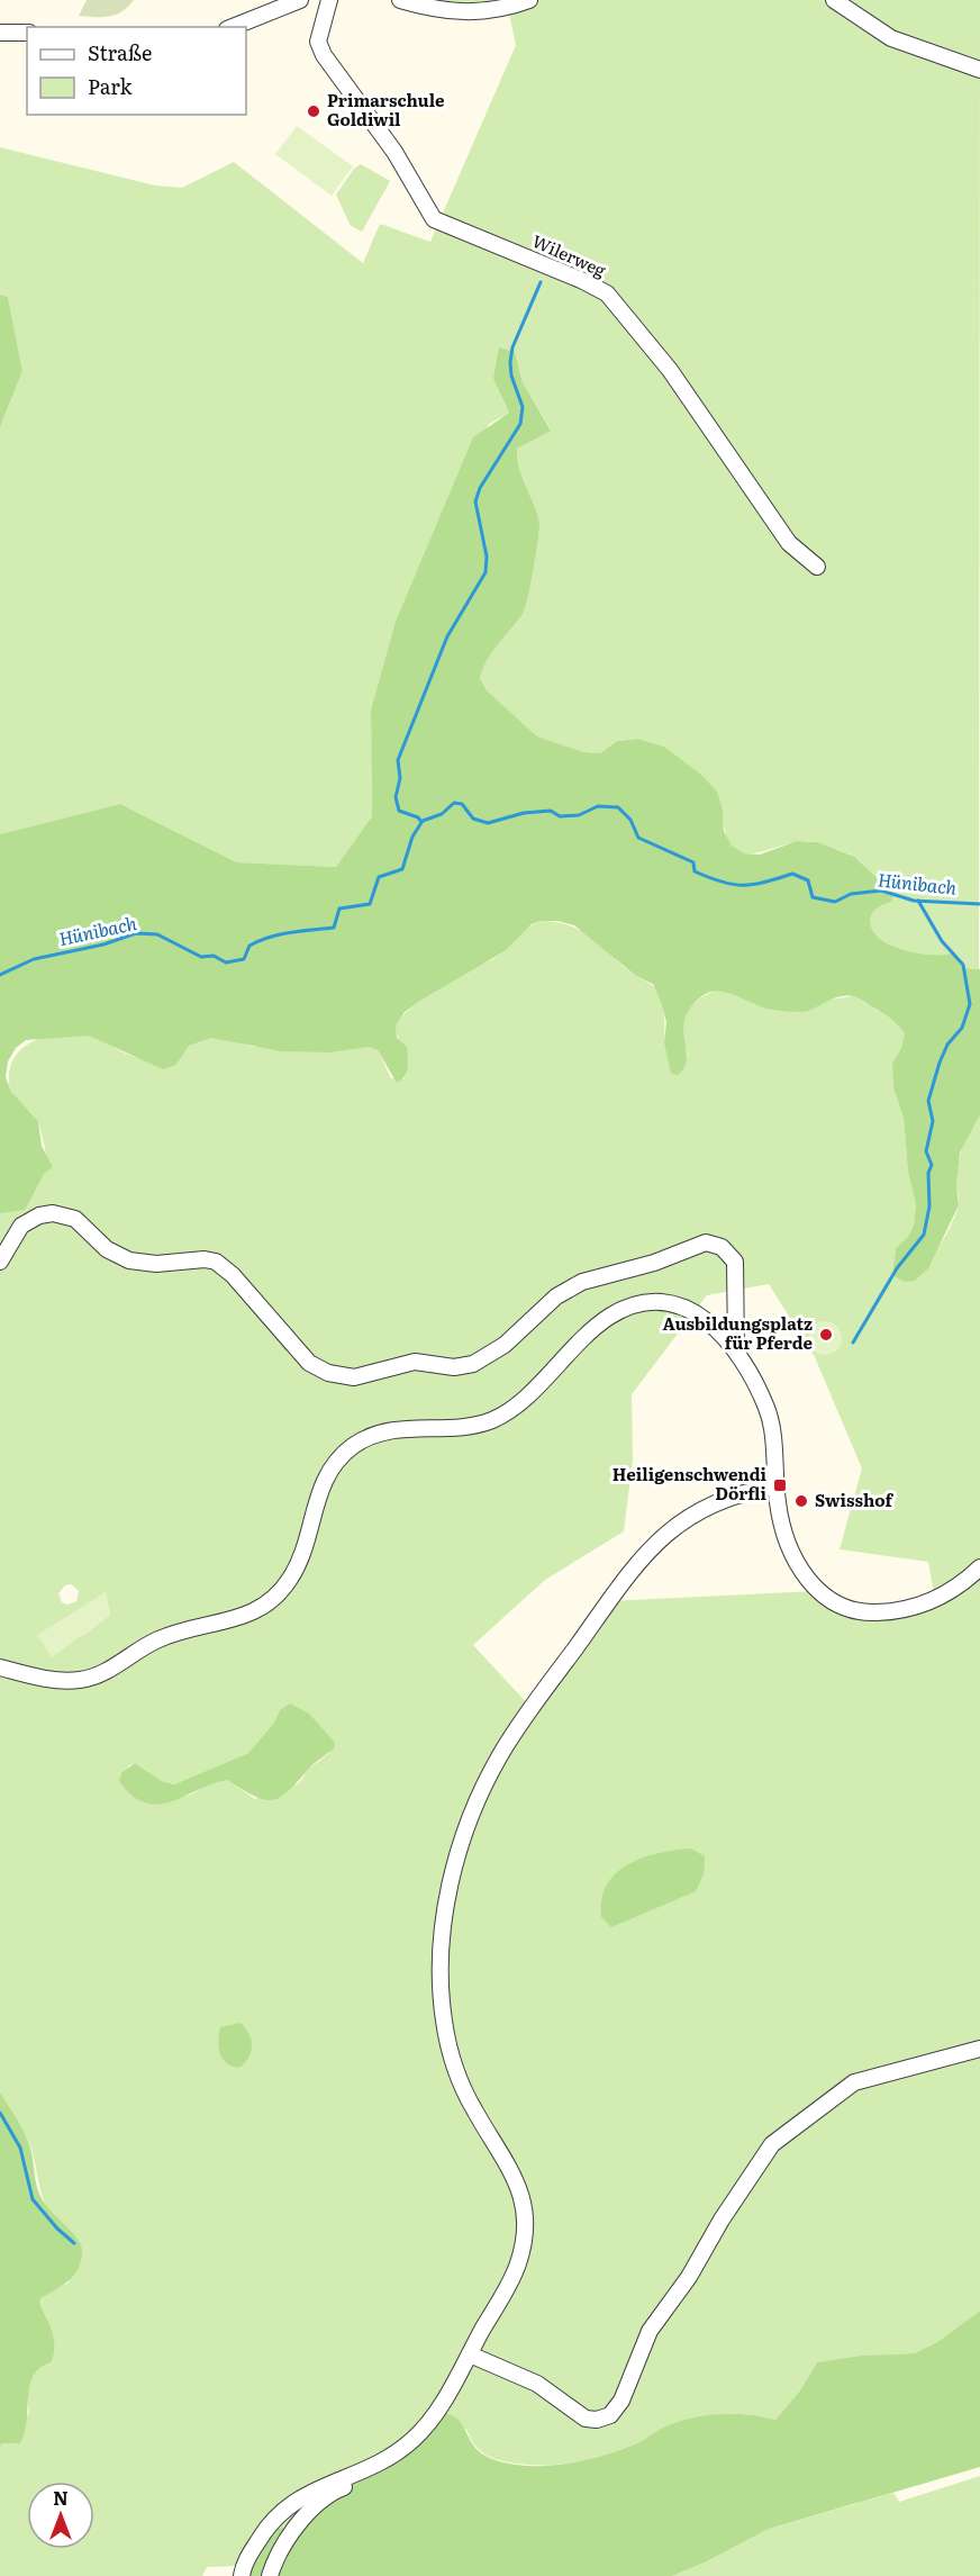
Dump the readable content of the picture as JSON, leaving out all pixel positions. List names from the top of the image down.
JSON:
{
  "streets": {
    "street": ["Wilerweg"]
  },
  "water": ["Hünibach"],
  "places": {
    "other": ["Primarschule Goldiwil", "Ausbildungsplatz für Pferde", "Swisshof"],
    "transit": ["Heiligenschwendi Dörfli"]
  },
  "legend": ["Straße", "Park"],
  "north": "top"
}
